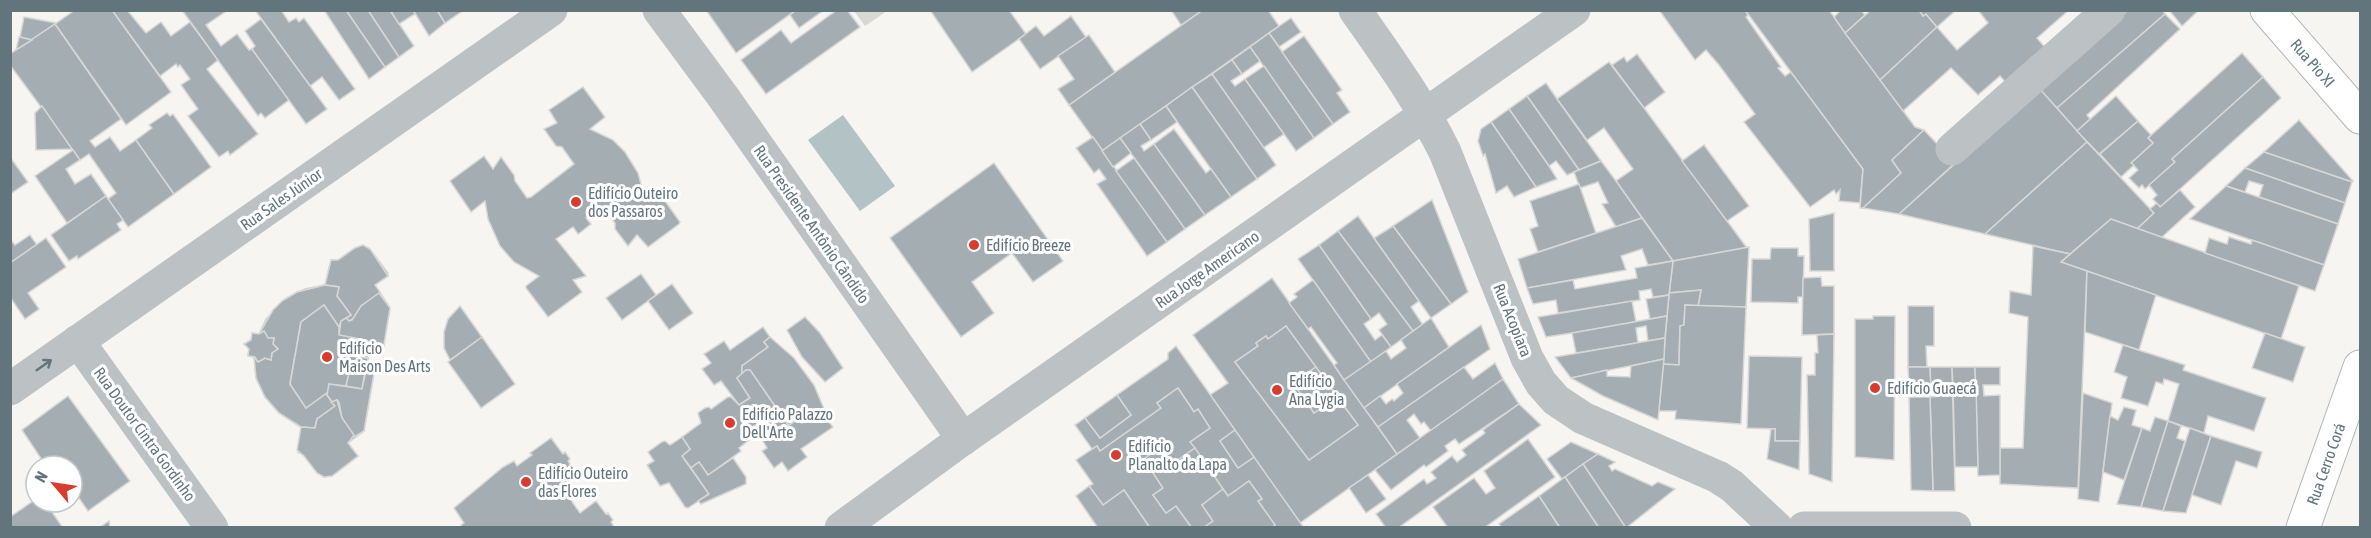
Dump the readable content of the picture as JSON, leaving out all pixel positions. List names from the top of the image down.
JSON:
{
  "streets": {
    "main road": ["Rua Pio XI", "Rua Cerro Corá"],
    "street": [
      "Rua Sales Júnior",
      "Rua Presidente Antônio Cândido",
      "Rua Jorge Americano",
      "Rua Acopiara",
      "Rua Doutor Cintra Gordinho"
    ]
  },
  "crossings": [
    ["Rua Sales Júnior", "Rua Doutor Cintra Gordinho"],
    ["Rua Presidente Antônio Cândido", "Rua Jorge Americano"],
    ["Rua Jorge Americano", "Rua Acopiara"]
  ],
  "places": [
    "Edifício Outeiro dos Passaros",
    "Edifício Breeze",
    "Edifício Maison Des Arts",
    "Edifício Guaecá",
    "Edifício Ana Lygia",
    "Edifício Palazzo Dell'Arte",
    "Edifício Planalto da Lapa",
    "Edifício Outeiro das Flores"
  ],
  "north": "top left"
}
